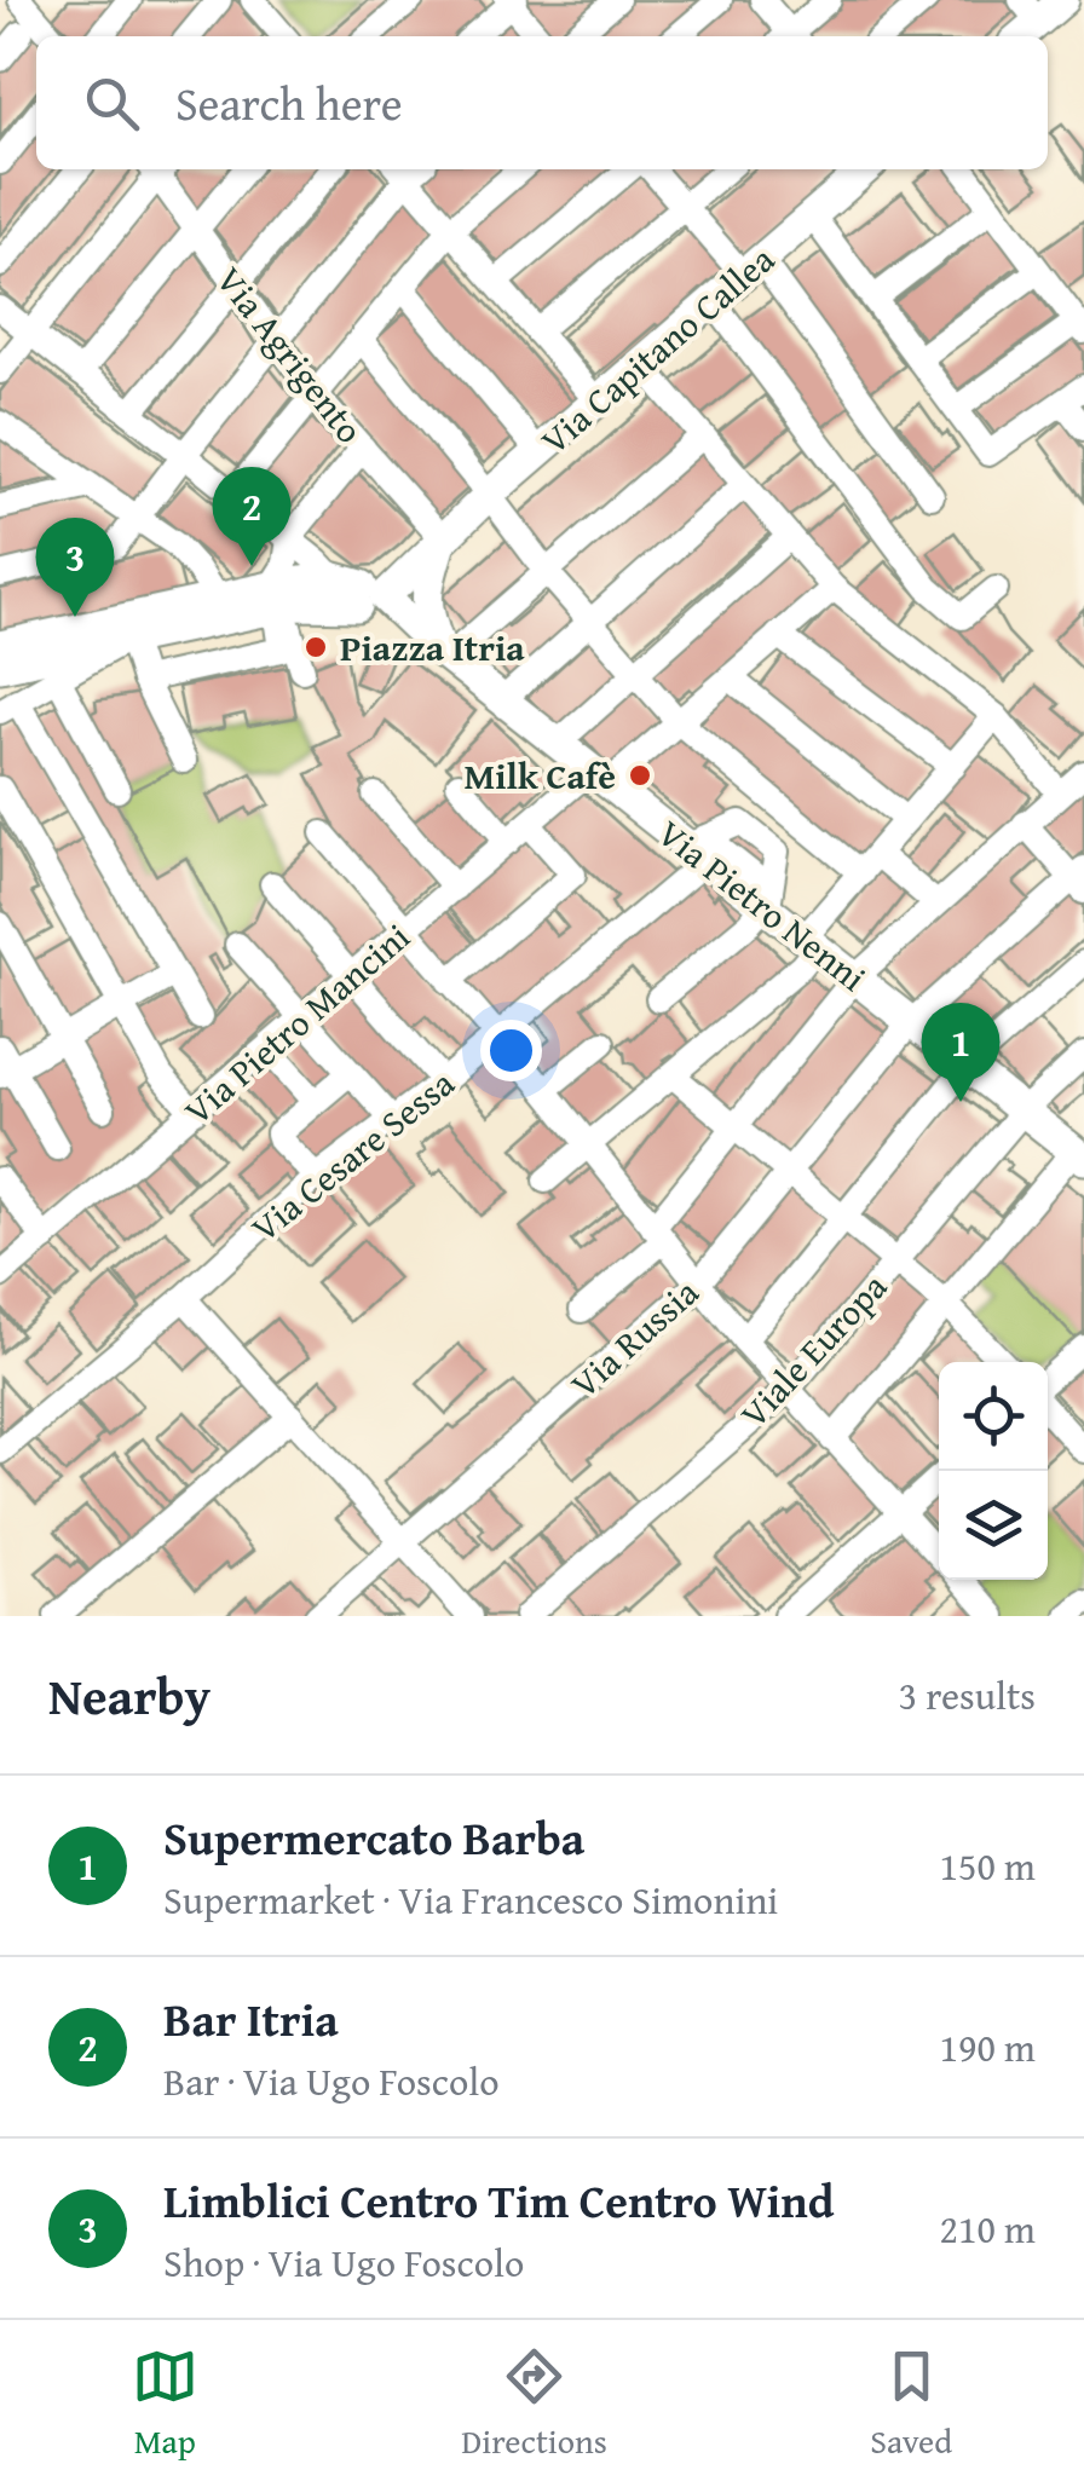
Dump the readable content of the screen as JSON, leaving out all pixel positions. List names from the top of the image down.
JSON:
{
  "streets": {
    "main road": ["Via Capitano Callea", "Via Pietro Nenni"],
    "street": [
      "Via Agrigento",
      "Via Pietro Mancini",
      "Via Cesare Sessa",
      "Via Russia",
      "Viale Europa"
    ]
  },
  "crossings": [
    ["Via Capitano Callea", "Via Agrigento"],
    ["Via Capitano Callea", "Via Pietro Nenni"],
    ["Via Pietro Nenni", "Via Pietro Mancini"],
    ["Via Pietro Nenni", "Via Cesare Sessa"],
    ["Via Pietro Nenni", "Via Russia"],
    ["Via Pietro Nenni", "Viale Europa"]
  ],
  "places": ["Piazza Itria", "Milk Cafè"],
  "page": {
    "search": "Search here",
    "pins": ["2", "3", "1"],
    "heading": ["Nearby", "3 results"],
    "list": [
      {
        "mark": "1",
        "name": "Supermercato Barba",
        "note": "Supermarket · Via Francesco Simonini",
        "value": "150 m"
      },
      {
        "mark": "2",
        "name": "Bar Itria",
        "note": "Bar · Via Ugo Foscolo",
        "value": "190 m"
      },
      {
        "mark": "3",
        "name": "Limblici Centro Tim Centro Wind",
        "note": "Shop · Via Ugo Foscolo",
        "value": "210 m"
      }
    ],
    "nav": ["Map", "Directions", "Saved"]
  }
}
